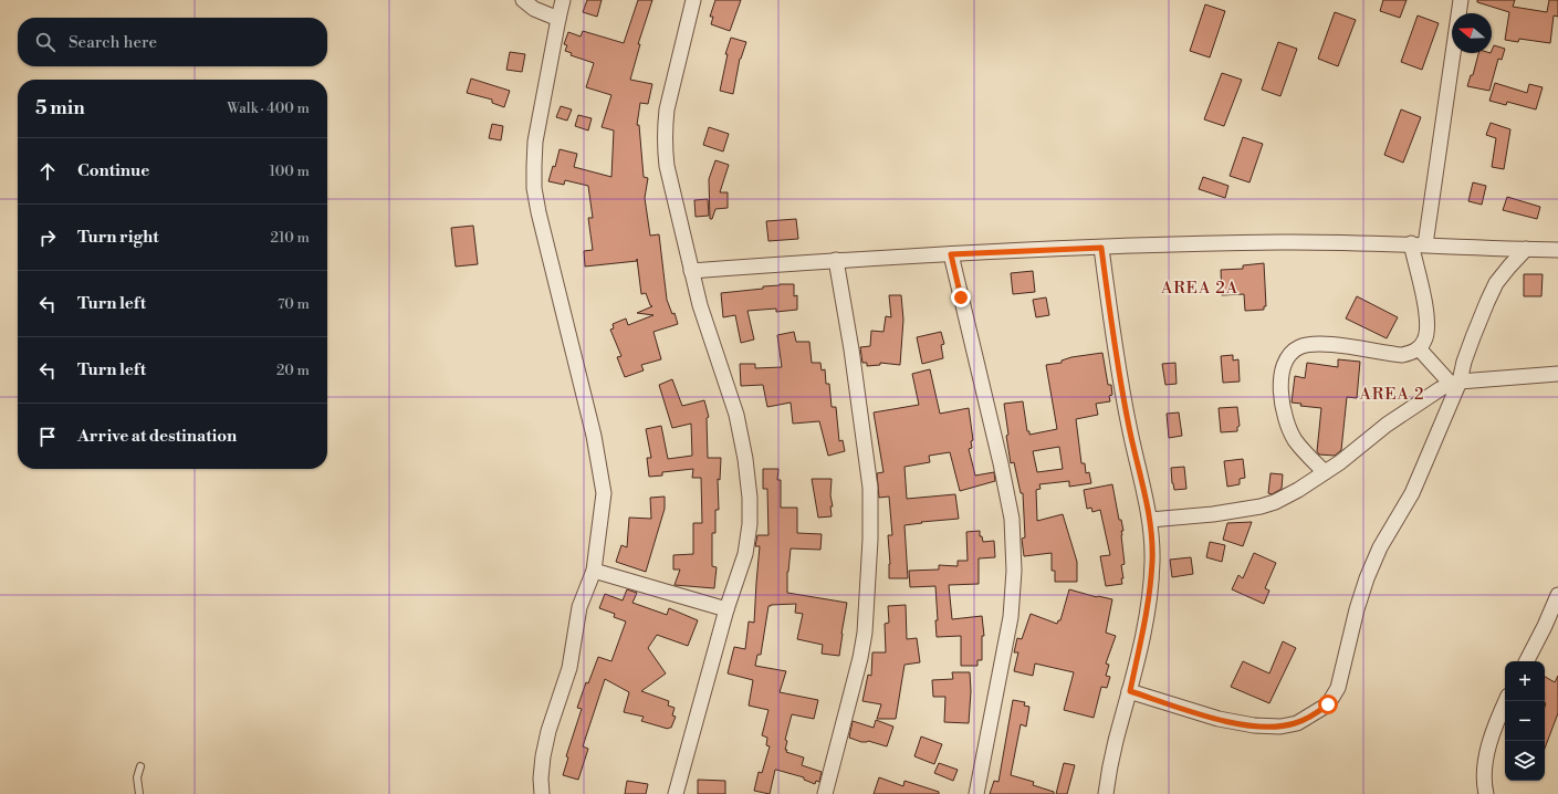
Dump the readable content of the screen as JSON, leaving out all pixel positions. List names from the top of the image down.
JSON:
{
  "districts": ["AREA 2A", "AREA 2"],
  "north": "left",
  "page": {
    "search": "Search here",
    "heading": ["5 min", "Walk · 400 m"],
    "list": [
      ["Continue", "100 m"],
      ["Turn right", "210 m"],
      ["Turn left", "70 m"],
      ["Turn left", "20 m"],
      "Arrive at destination"
    ],
    "map_buttons": ["+", "−"]
  }
}
